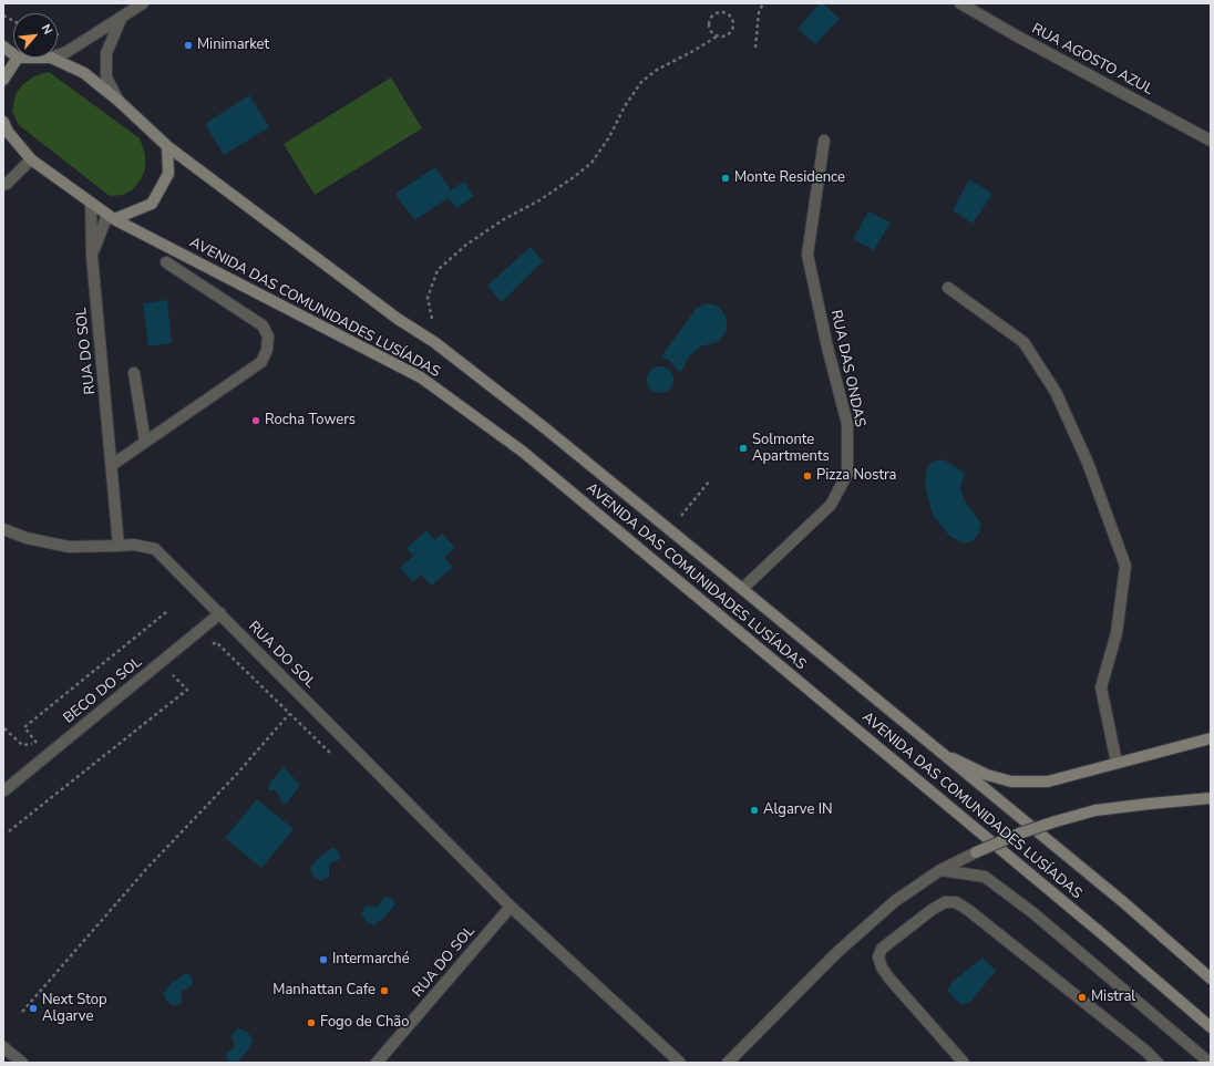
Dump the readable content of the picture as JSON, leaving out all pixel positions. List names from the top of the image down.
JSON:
{
  "streets": {
    "main road": ["AVENIDA DAS COMUNIDADES LUSÍADAS"],
    "street": [
      "RUA AGOSTO AZUL",
      "RUA DO SOL",
      "RUA DAS ONDAS",
      "BECO DO SOL"
    ]
  },
  "crossings": [
    ["AVENIDA DAS COMUNIDADES LUSÍADAS", "RUA DO SOL"],
    ["AVENIDA DAS COMUNIDADES LUSÍADAS", "RUA DAS ONDAS"],
    ["RUA DO SOL", "BECO DO SOL"]
  ],
  "places": [
    "Minimarket",
    "Monte Residence",
    "Rocha Towers",
    "Solmonte Apartments",
    "Pizza Nostra",
    "Algarve IN",
    "Intermarché",
    "Manhattan Cafe",
    "Mistral",
    "Next Stop Algarve",
    "Fogo de Chão"
  ],
  "north": "top right"
}
